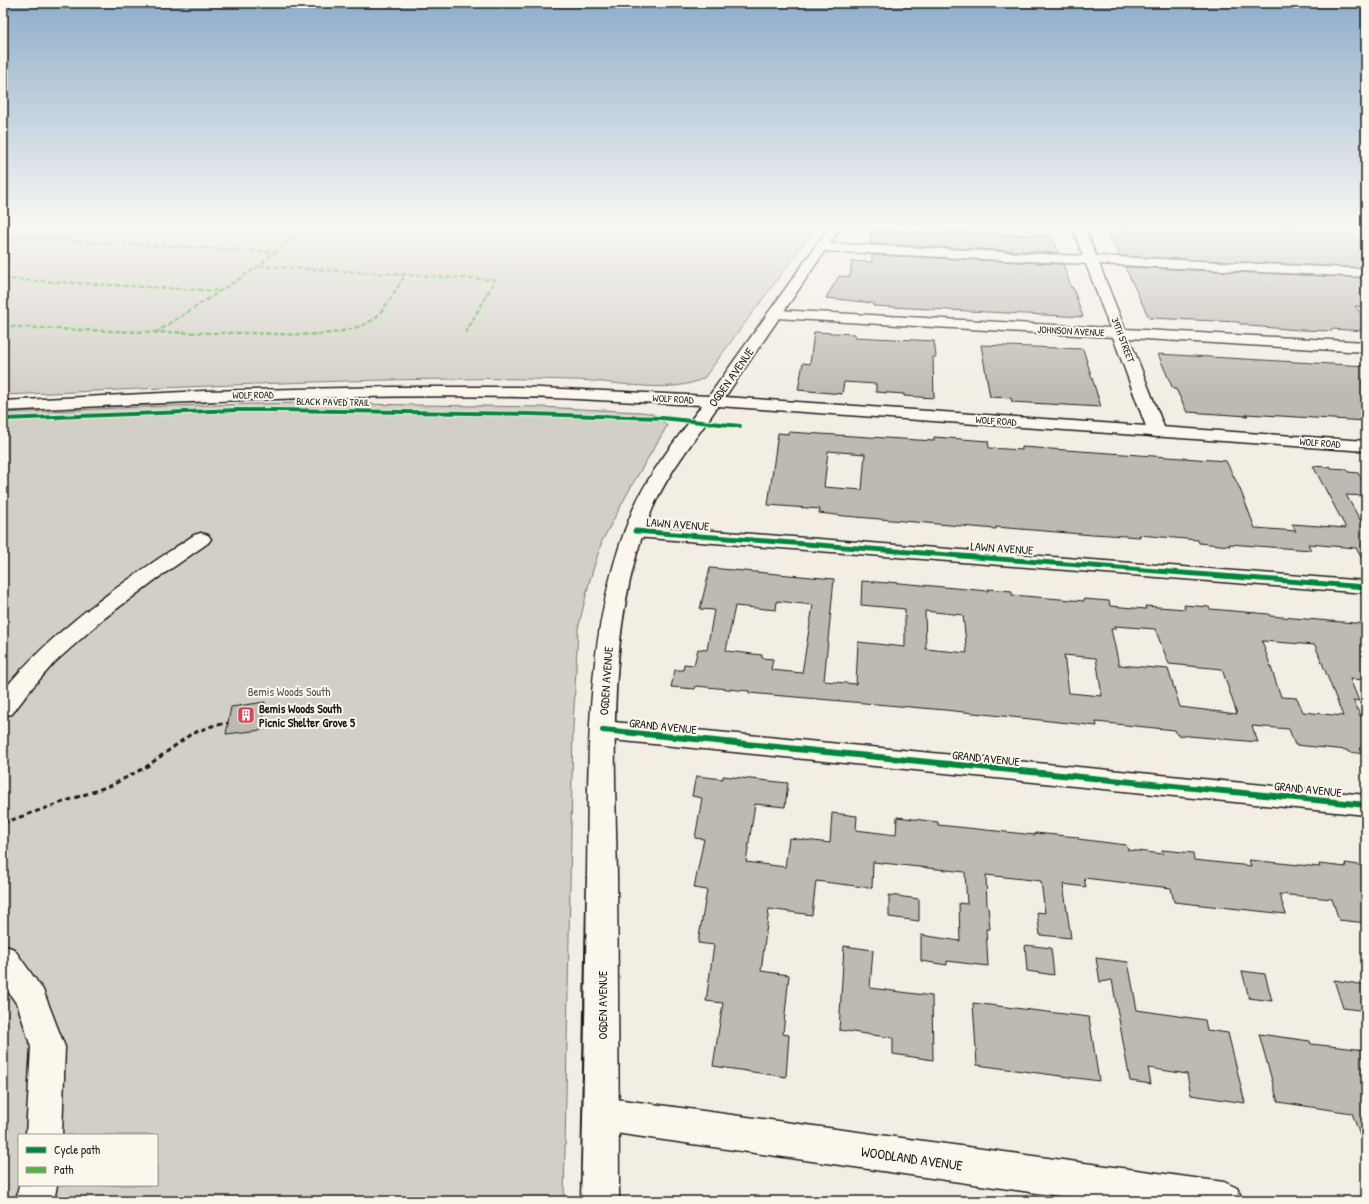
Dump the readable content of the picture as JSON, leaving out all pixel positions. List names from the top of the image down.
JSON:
{
  "streets": {
    "street": [
      "JOHNSON AVENUE",
      "39TH STREET",
      "OGDEN AVENUE",
      "WOLF ROAD",
      "LAWN AVENUE",
      "GRAND AVENUE",
      "WOODLAND AVENUE"
    ],
    "cycle path": ["BLACK PAVED TRAIL"]
  },
  "crossings": [
    ["JOHNSON AVENUE", "39TH STREET"],
    ["JOHNSON AVENUE", "OGDEN AVENUE"],
    ["39TH STREET", "WOLF ROAD"],
    ["OGDEN AVENUE", "WOLF ROAD"],
    ["OGDEN AVENUE", "LAWN AVENUE"],
    ["OGDEN AVENUE", "GRAND AVENUE"],
    ["OGDEN AVENUE", "WOODLAND AVENUE"]
  ],
  "parks": ["Bemis Woods South"],
  "places": {
    "building": ["Bemis Woods South Picnic Shelter Grove 5"]
  },
  "legend": ["Cycle path", "Path"]
}
